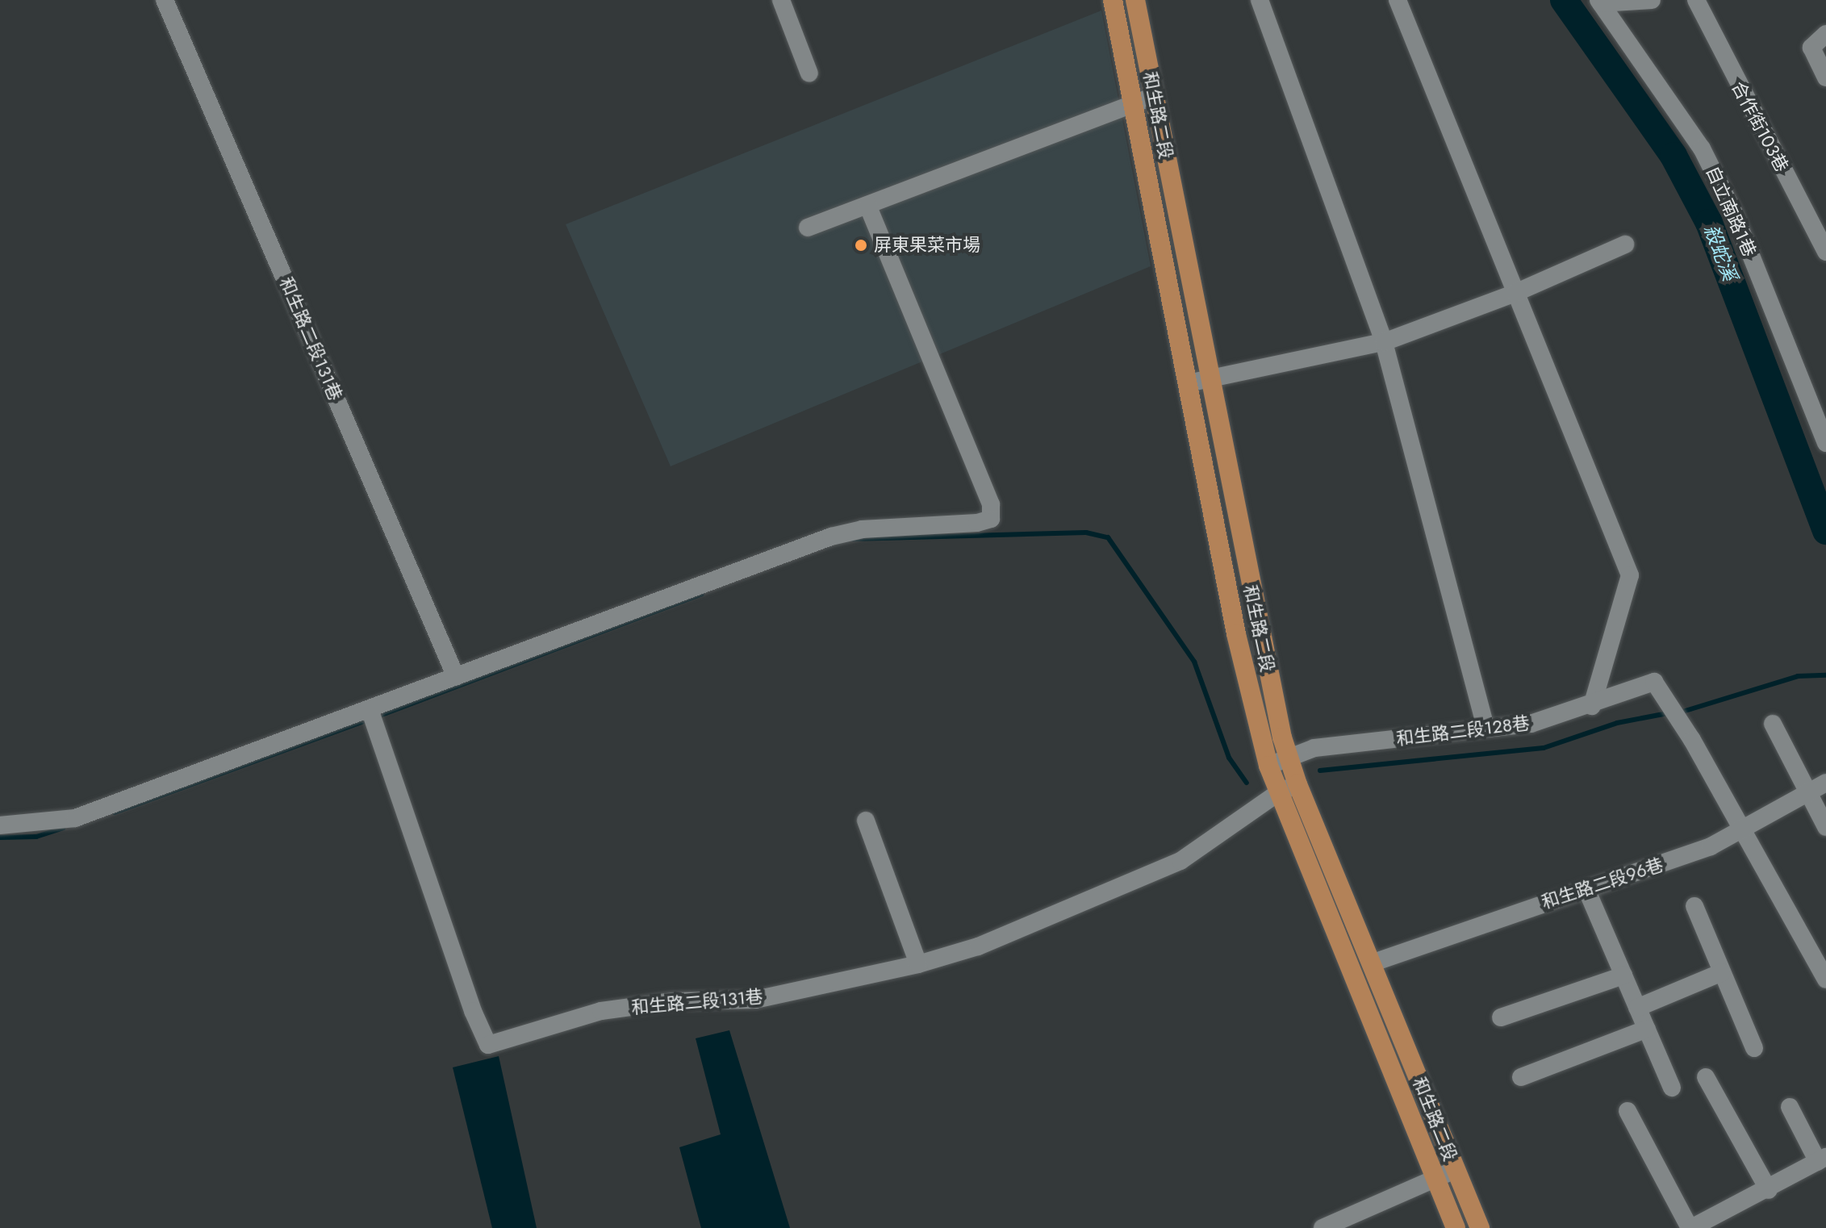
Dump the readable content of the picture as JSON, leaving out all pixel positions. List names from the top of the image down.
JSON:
{
  "streets": {
    "main road": ["和生路二段"],
    "street": [
      "合作街103巷",
      "自立南路1巷",
      "和生路二段131巷",
      "和生路二段128巷",
      "和生路二段96巷"
    ]
  },
  "crossings": [
    ["和生路二段", "和生路二段131巷"],
    ["和生路二段", "和生路二段128巷"],
    ["和生路二段", "和生路二段96巷"],
    ["和生路二段128巷", "和生路二段96巷"]
  ],
  "water": ["殺蛇溪"],
  "places": ["屏東果菜市場"]
}
